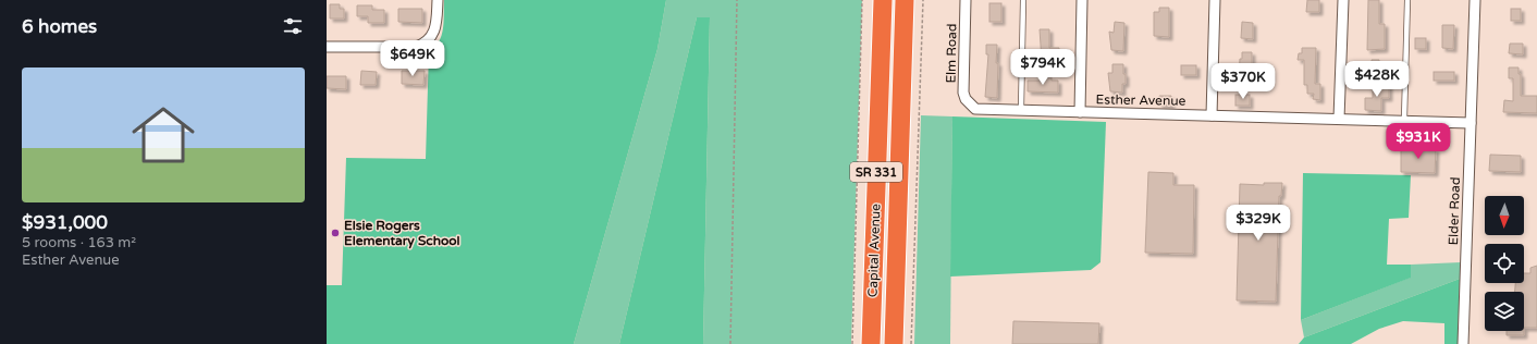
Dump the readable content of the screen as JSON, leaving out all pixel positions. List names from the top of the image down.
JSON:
{
  "streets": {
    "highway": ["SR 331", "Capital Avenue"],
    "street": ["Elm Road", "Esther Avenue", "Elder Road"]
  },
  "crossings": [
    ["Elm Road", "Esther Avenue"],
    ["Esther Avenue", "Elder Road"]
  ],
  "places": ["Elsie Rogers Elementary School"],
  "north": "bottom",
  "page": {
    "heading": "6 homes",
    "price": [
      "$649K",
      "$794K",
      "$428K",
      "$370K",
      "$931K",
      "$329K"
    ],
    "list": [
      {
        "name": "$931,000",
        "note": "5 rooms · 163 m² · Esther Avenue"
      }
    ]
  }
}
